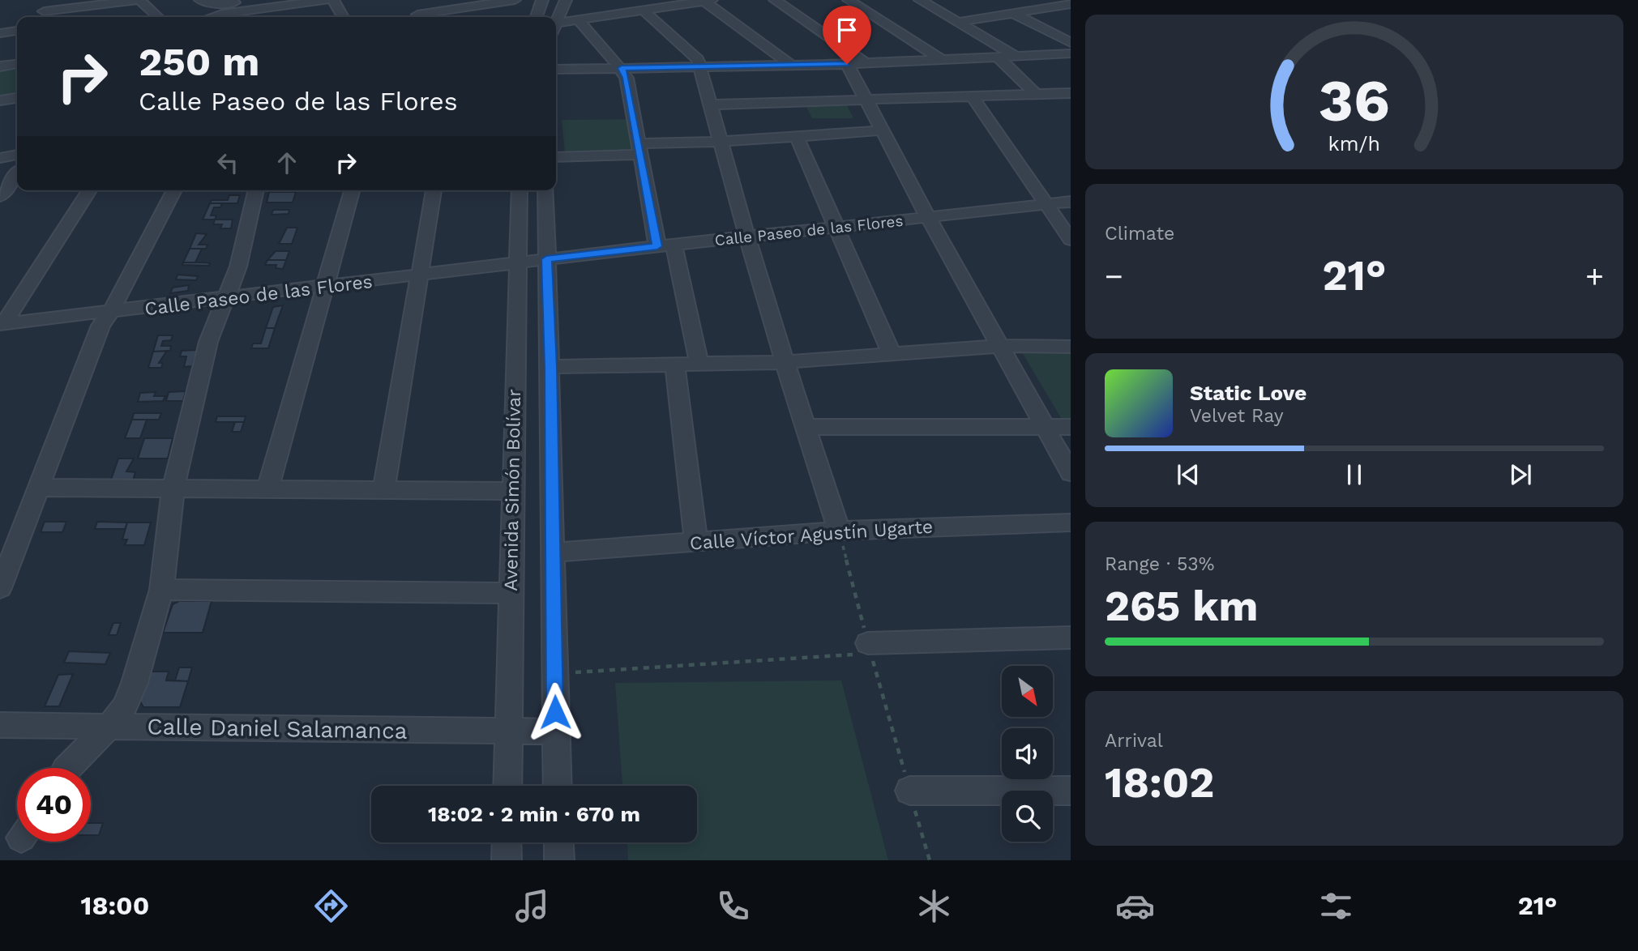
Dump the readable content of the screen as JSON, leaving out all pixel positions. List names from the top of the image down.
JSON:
{
  "streets": {
    "street": [
      "Calle Paseo de las Flores",
      "Avenida Simón Bolívar",
      "Calle Víctor Agustín Ugarte",
      "Calle Daniel Salamanca"
    ]
  },
  "crossings": [
    ["Calle Paseo de las Flores", "Avenida Simón Bolívar"],
    ["Avenida Simón Bolívar", "Calle Víctor Agustín Ugarte"],
    ["Avenida Simón Bolívar", "Calle Daniel Salamanca"]
  ],
  "north": "bottom right",
  "page": {
    "turn": ["250 m", "Calle Paseo de las Flores"],
    "tile": [
      "Climate",
      ["Range · 53%", "265 km"],
      ["Arrival", "18:02"]
    ],
    "heat": ["−", "21°", "+"],
    "song": ["Static Love", "Velvet Ray"],
    "limit": "40",
    "trip": "18:02 · 2 min · 670 m",
    "tabs": ["18:00", "21°"],
    "gauge": ["36", "km/h"]
  }
}
